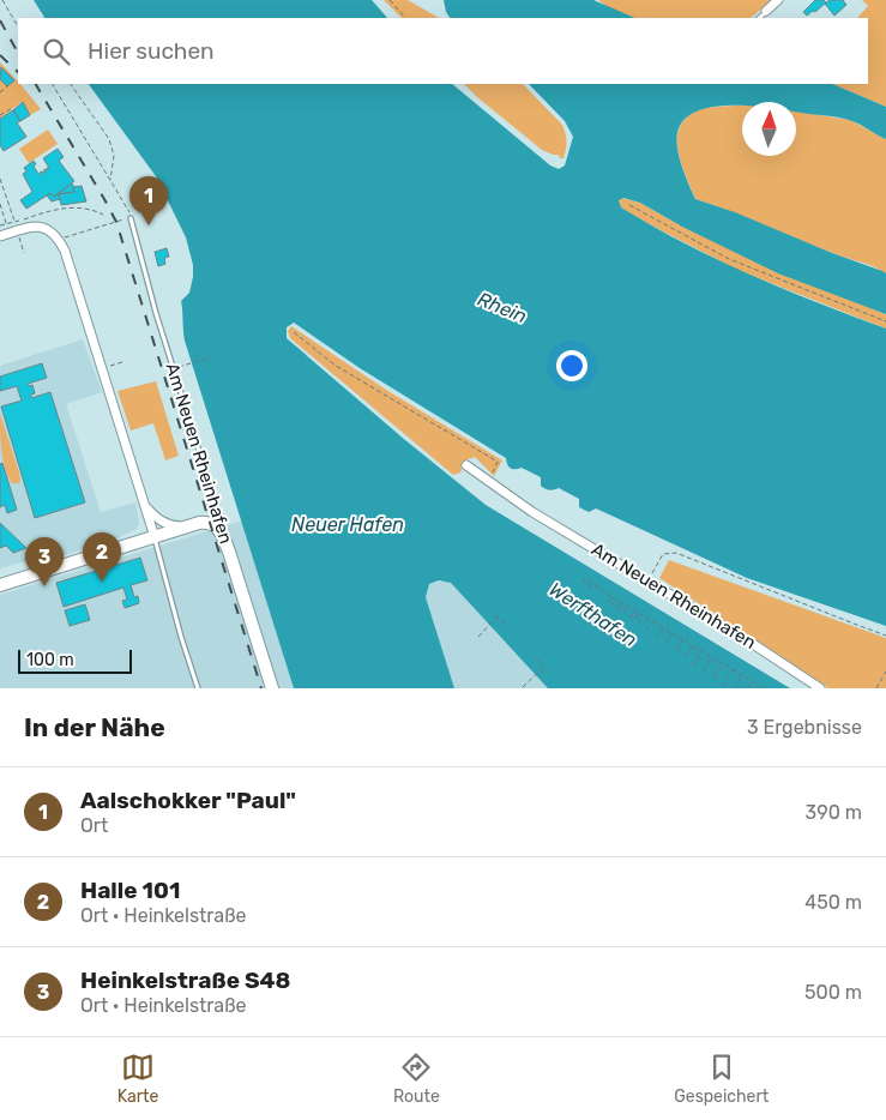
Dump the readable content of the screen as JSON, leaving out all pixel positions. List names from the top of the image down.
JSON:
{
  "streets": {
    "street": ["Am Neuen Rheinhafen"]
  },
  "water": ["Rhein", "Neuer Hafen", "Werfthafen"],
  "scale_bar": "100 m",
  "north": "top",
  "page": {
    "search": "Hier suchen",
    "pins": ["1", "2", "3"],
    "scale": "100 m",
    "heading": ["In der Nähe", "3 Ergebnisse"],
    "list": [
      {
        "mark": "1",
        "name": "Aalschokker \"Paul\"",
        "note": "Ort",
        "value": "390 m"
      },
      {
        "mark": "2",
        "name": "Halle 101",
        "note": "Ort · Heinkelstraße",
        "value": "450 m"
      },
      {
        "mark": "3",
        "name": "Heinkelstraße S48",
        "note": "Ort · Heinkelstraße",
        "value": "500 m"
      }
    ],
    "nav": ["Karte", "Route", "Gespeichert"]
  }
}
